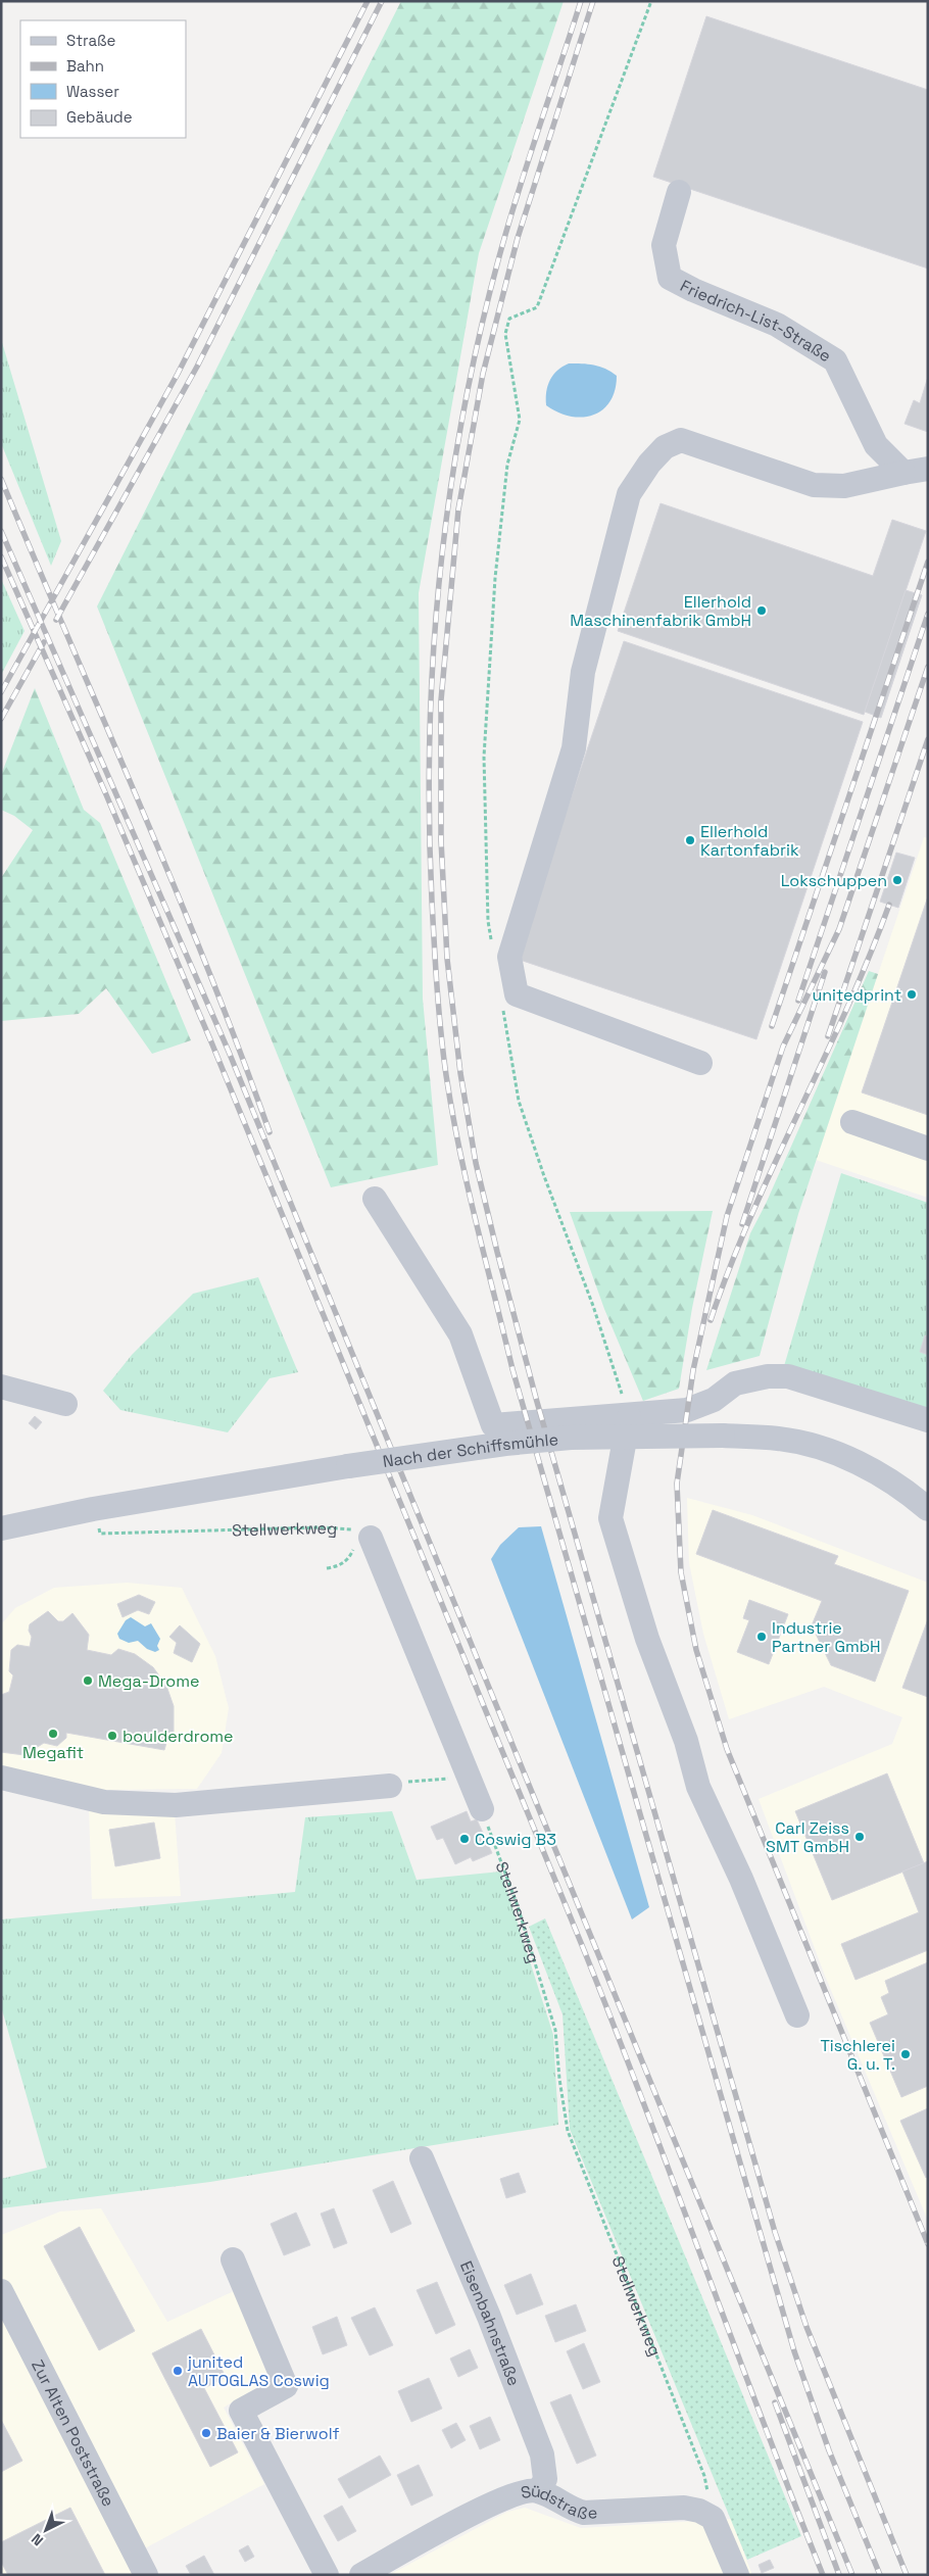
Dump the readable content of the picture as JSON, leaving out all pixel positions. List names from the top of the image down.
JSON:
{
  "streets": {
    "street": [
      "Friedrich-List-Straße",
      "Nach der Schiffsmühle",
      "Eisenbahnstraße",
      "Zur Alten Poststraße",
      "Südstraße"
    ],
    "path": ["Stellwerkweg"]
  },
  "crossings": [
    ["Nach der Schiffsmühle", "Stellwerkweg"],
    ["Stellwerkweg", "Südstraße"],
    ["Eisenbahnstraße", "Südstraße"]
  ],
  "places": [
    "Ellerhold Maschinenfabrik GmbH",
    "Ellerhold Kartonfabrik",
    "Lokschuppen",
    "unitedprint",
    "Industrie Partner GmbH",
    "Mega-Drome",
    "Megafit",
    "boulderdrome",
    "Carl Zeiss SMT GmbH",
    "Coswig B3",
    "Tischlerei G. u. T.",
    "junited AUTOGLAS Coswig",
    "Baier & Bierwolf"
  ],
  "legend": [
    "Straße",
    "Bahn",
    "Wasser",
    "Gebäude"
  ],
  "north": "bottom left"
}
